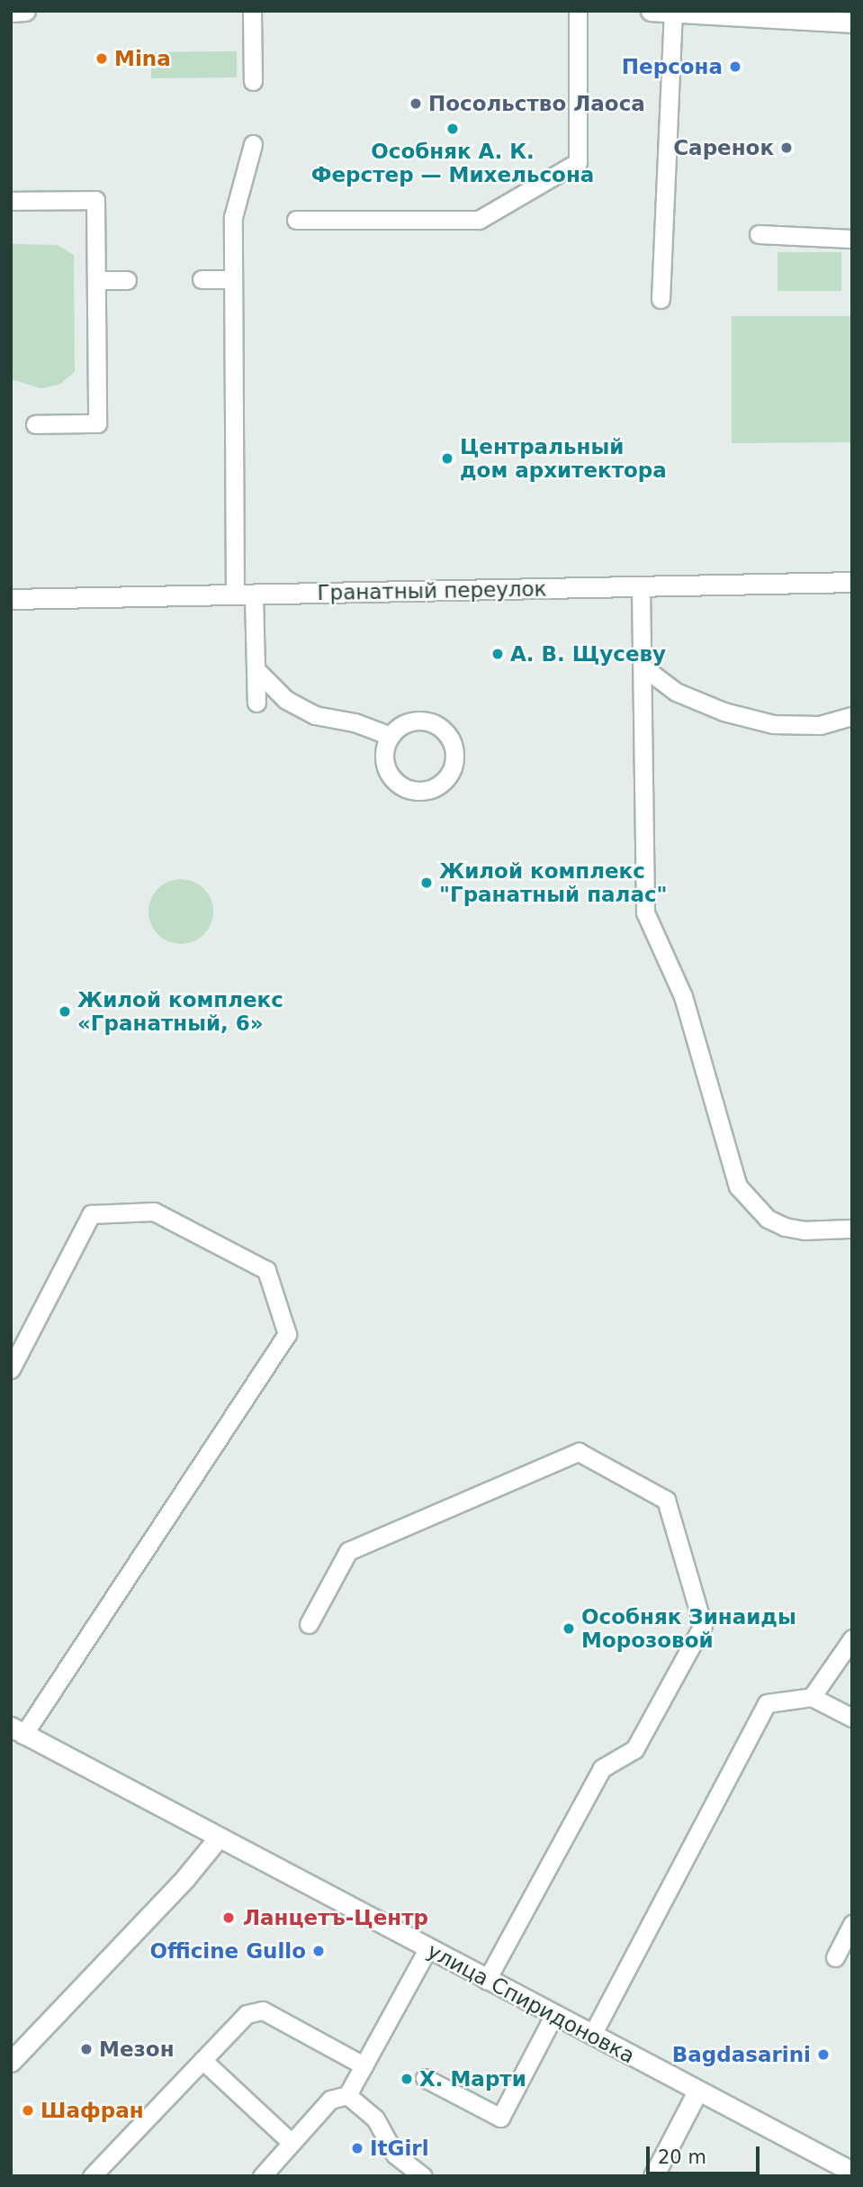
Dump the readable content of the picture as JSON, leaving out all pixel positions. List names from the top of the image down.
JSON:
{
  "streets": {
    "street": ["Гранатный переулок", "улица Спиридоновка"]
  },
  "places": [
    "Mina",
    "Персона",
    "Посольство Лаоса",
    "Особняк А. К. Ферстер — Михельсона",
    "Саренок",
    "Центральный дом архитектора",
    "А. В. Щусеву",
    "Жилой комплекс \"Гранатный палас\"",
    "Жилой комплекс «Гранатный, 6»",
    "Особняк Зинаиды Морозовой",
    "Ланцетъ-Центр",
    "Officine Gullo",
    "Мезон",
    "Bagdasarini",
    "Х. Марти",
    "Шафран",
    "ItGirl"
  ],
  "scale_bar": "20 m"
}
